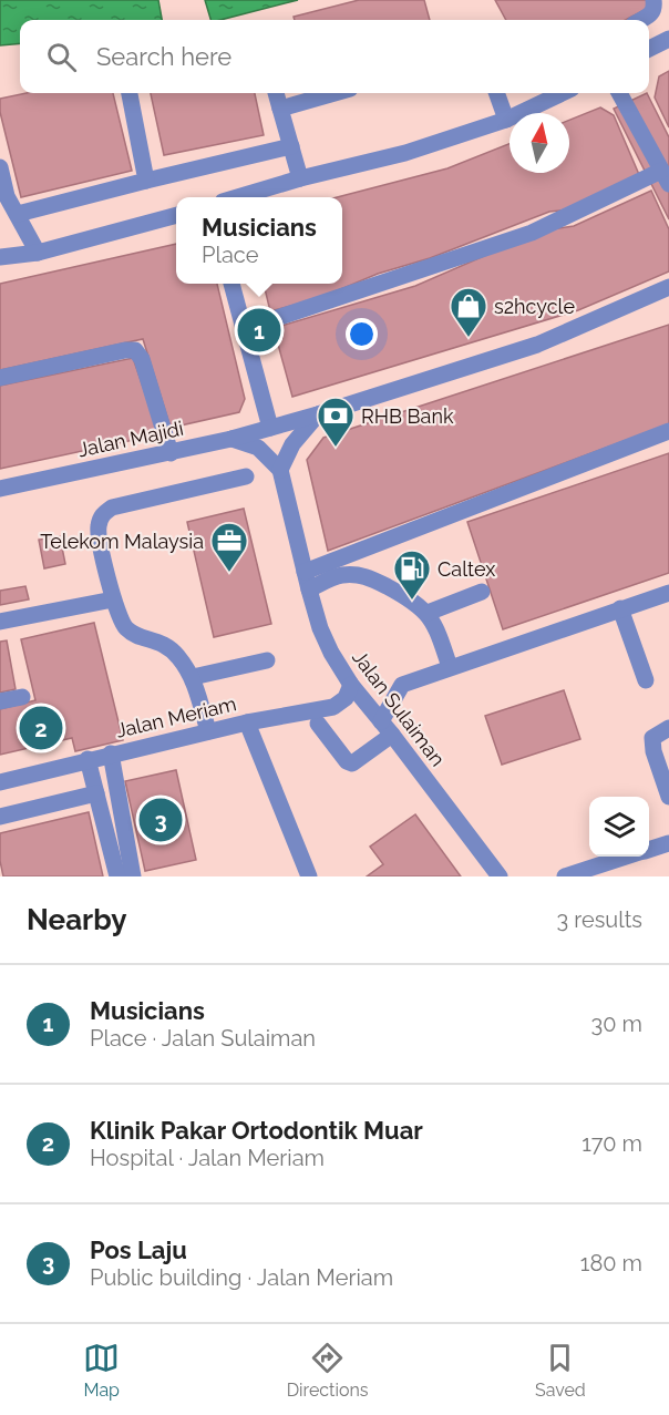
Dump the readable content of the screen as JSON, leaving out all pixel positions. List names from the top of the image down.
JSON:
{
  "streets": {
    "street": ["Jalan Majidi", "Jalan Sulaiman", "Jalan Meriam"]
  },
  "crossings": [
    ["Jalan Sulaiman", "Jalan Meriam"]
  ],
  "places": {
    "shop": ["s2hcycle"],
    "bank": ["RHB Bank"],
    "office": ["Telekom Malaysia"],
    "fuel station": ["Caltex"]
  },
  "north": "top",
  "page": {
    "search": "Search here",
    "popup": ["Musicians", "Place"],
    "pins": ["1", "2", "3"],
    "heading": ["Nearby", "3 results"],
    "list": [
      {
        "mark": "1",
        "name": "Musicians",
        "note": "Place · Jalan Sulaiman",
        "value": "30 m"
      },
      {
        "mark": "2",
        "name": "Klinik Pakar Ortodontik Muar",
        "note": "Hospital · Jalan Meriam",
        "value": "170 m"
      },
      {
        "mark": "3",
        "name": "Pos Laju",
        "note": "Public building · Jalan Meriam",
        "value": "180 m"
      }
    ],
    "nav": ["Map", "Directions", "Saved"]
  }
}
